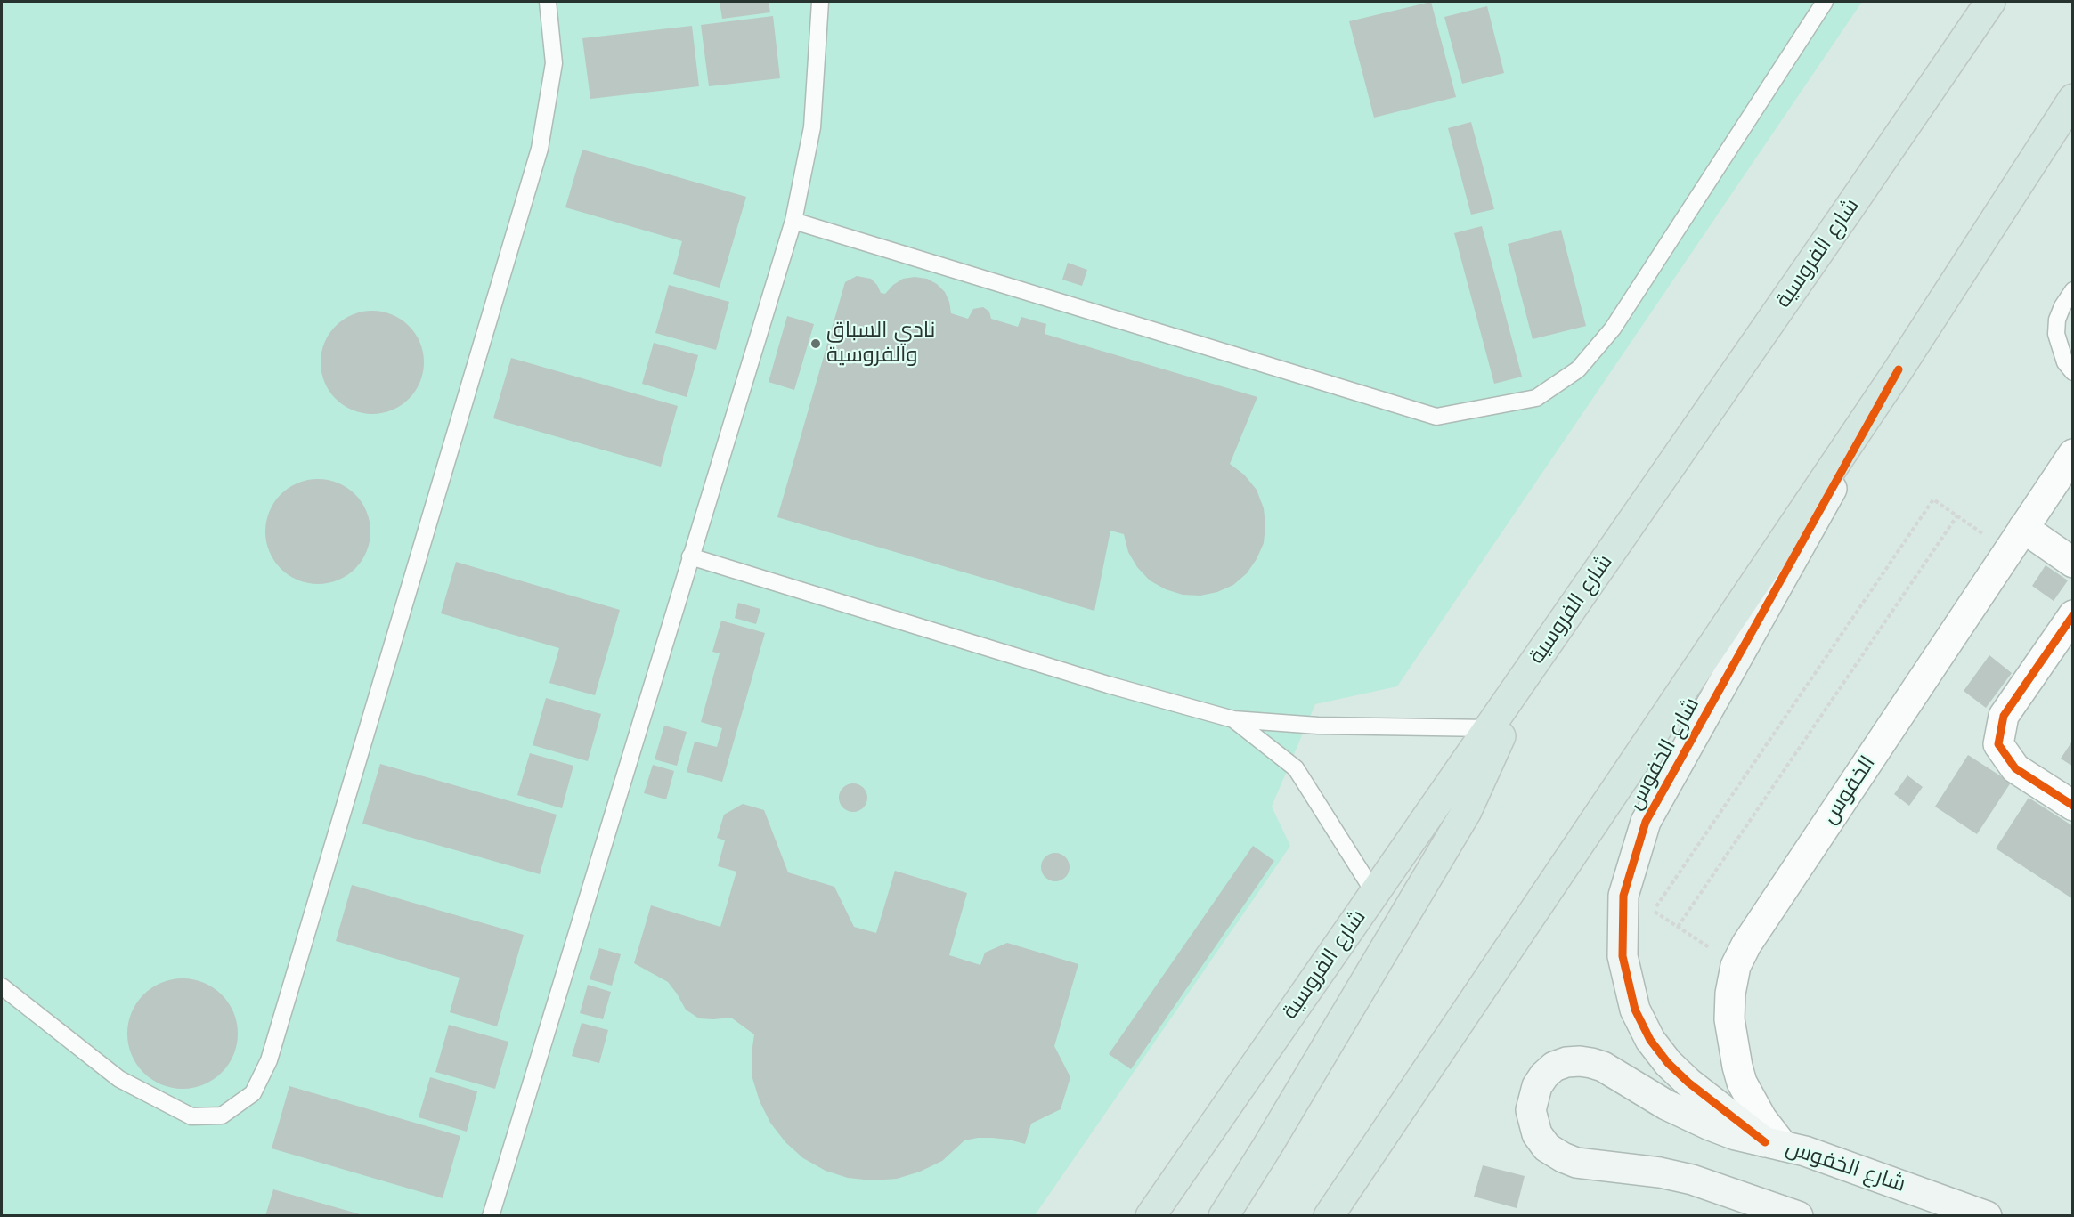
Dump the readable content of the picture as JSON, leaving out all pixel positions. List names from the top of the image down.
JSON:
{
  "streets": {
    "highway": ["شارع الفروسية"],
    "street": ["شارع الخفوس", "الخفوس"]
  },
  "crossings": [
    ["شارع الخفوس", "الخفوس"]
  ],
  "places": ["نادي السباق والفروسية"]
}
